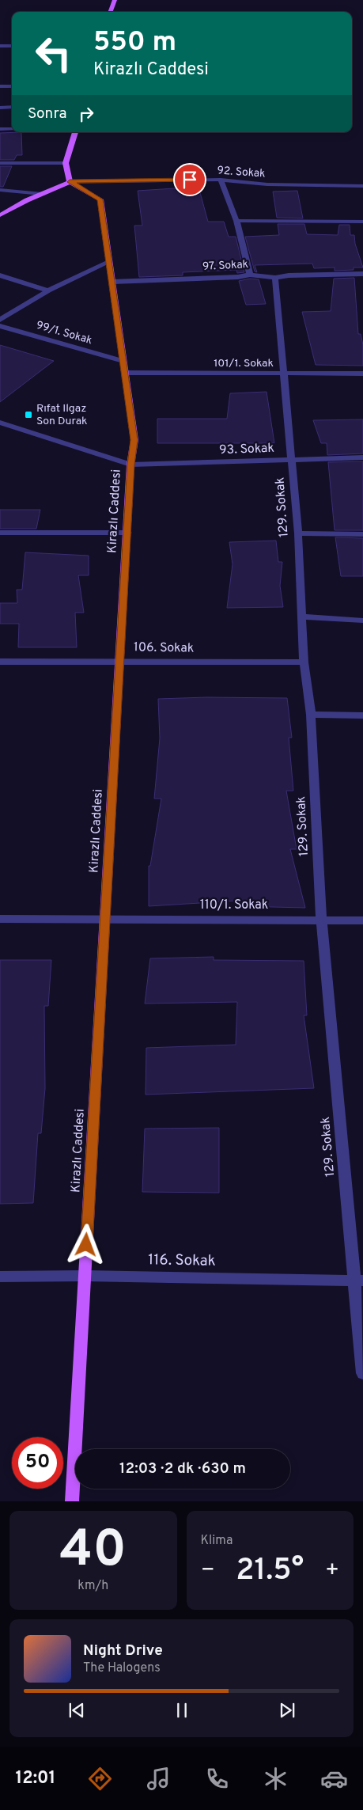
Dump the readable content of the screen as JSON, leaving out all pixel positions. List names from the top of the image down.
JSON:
{
  "streets": {
    "main road": ["Kirazlı Caddesi"],
    "street": [
      "92. Sokak",
      "97. Sokak",
      "99/1. Sokak",
      "101/1. Sokak",
      "93. Sokak",
      "129. Sokak",
      "106. Sokak",
      "110/1. Sokak",
      "116. Sokak"
    ]
  },
  "crossings": [
    ["92. Sokak", "Kirazlı Caddesi"],
    ["97. Sokak", "129. Sokak"],
    ["97. Sokak", "Kirazlı Caddesi"],
    ["99/1. Sokak", "Kirazlı Caddesi"],
    ["101/1. Sokak", "129. Sokak"],
    ["101/1. Sokak", "Kirazlı Caddesi"],
    ["93. Sokak", "129. Sokak"],
    ["93. Sokak", "Kirazlı Caddesi"],
    ["129. Sokak", "106. Sokak"],
    ["129. Sokak", "110/1. Sokak"],
    ["129. Sokak", "116. Sokak"],
    ["Kirazlı Caddesi", "106. Sokak"],
    ["Kirazlı Caddesi", "110/1. Sokak"],
    ["Kirazlı Caddesi", "116. Sokak"]
  ],
  "places": {
    "transit": ["Rıfat Ilgaz Son Durak"]
  },
  "page": {
    "turn": ["550 m", "Kirazlı Caddesi"],
    "then": "Sonra",
    "limit": "50",
    "trip": "12:03 · 2 dk · 630 m",
    "tile": [
      ["40", "km/h"],
      "Klima"
    ],
    "heat": ["−", "21.5°", "+"],
    "song": ["Night Drive", "The Halogens"],
    "tabs": "12:01"
  }
}
